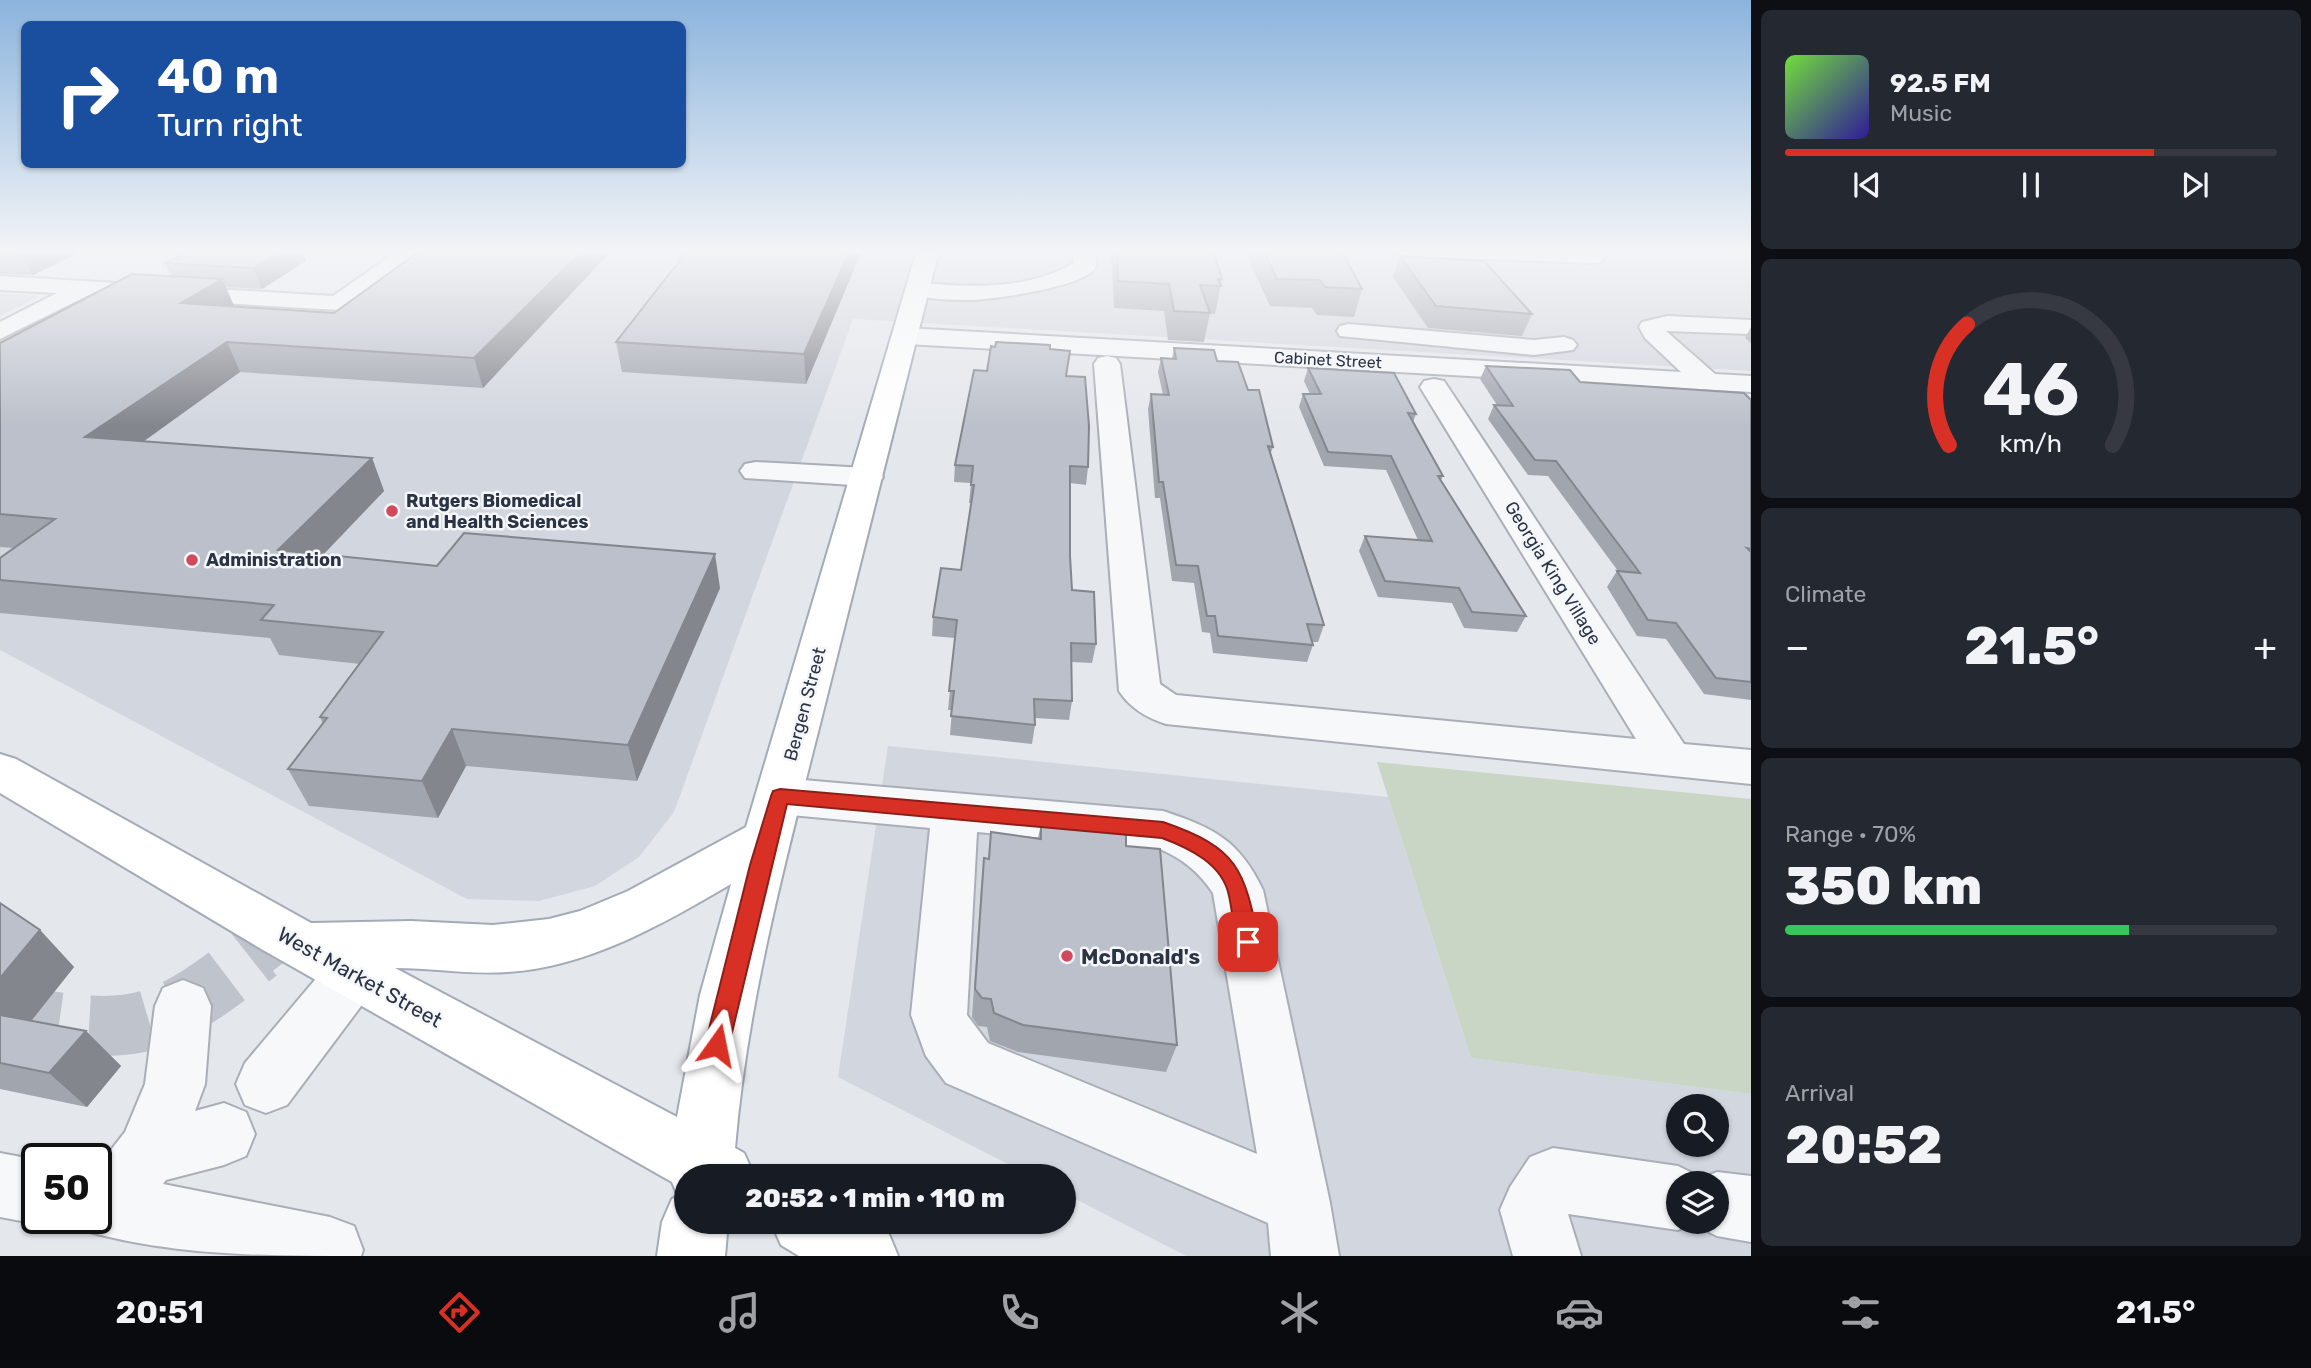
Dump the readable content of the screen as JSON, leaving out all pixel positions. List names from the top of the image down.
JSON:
{
  "streets": {
    "main road": ["Bergen Street", "West Market Street"],
    "street": ["Cabinet Street", "Georgia King Village"]
  },
  "crossings": [
    ["Cabinet Street", "Bergen Street"]
  ],
  "places": ["Rutgers Biomedical and Health Sciences", "Administration", "McDonald's"],
  "page": {
    "turn": ["40 m", "Turn right"],
    "song": ["92.5 FM", "Music"],
    "tile": [
      "Climate",
      ["Range · 70%", "350 km"],
      ["Arrival", "20:52"]
    ],
    "heat": ["−", "21.5°", "+"],
    "limit": "50",
    "trip": "20:52 · 1 min · 110 m",
    "tabs": ["20:51", "21.5°"],
    "gauge": ["46", "km/h"]
  }
}
